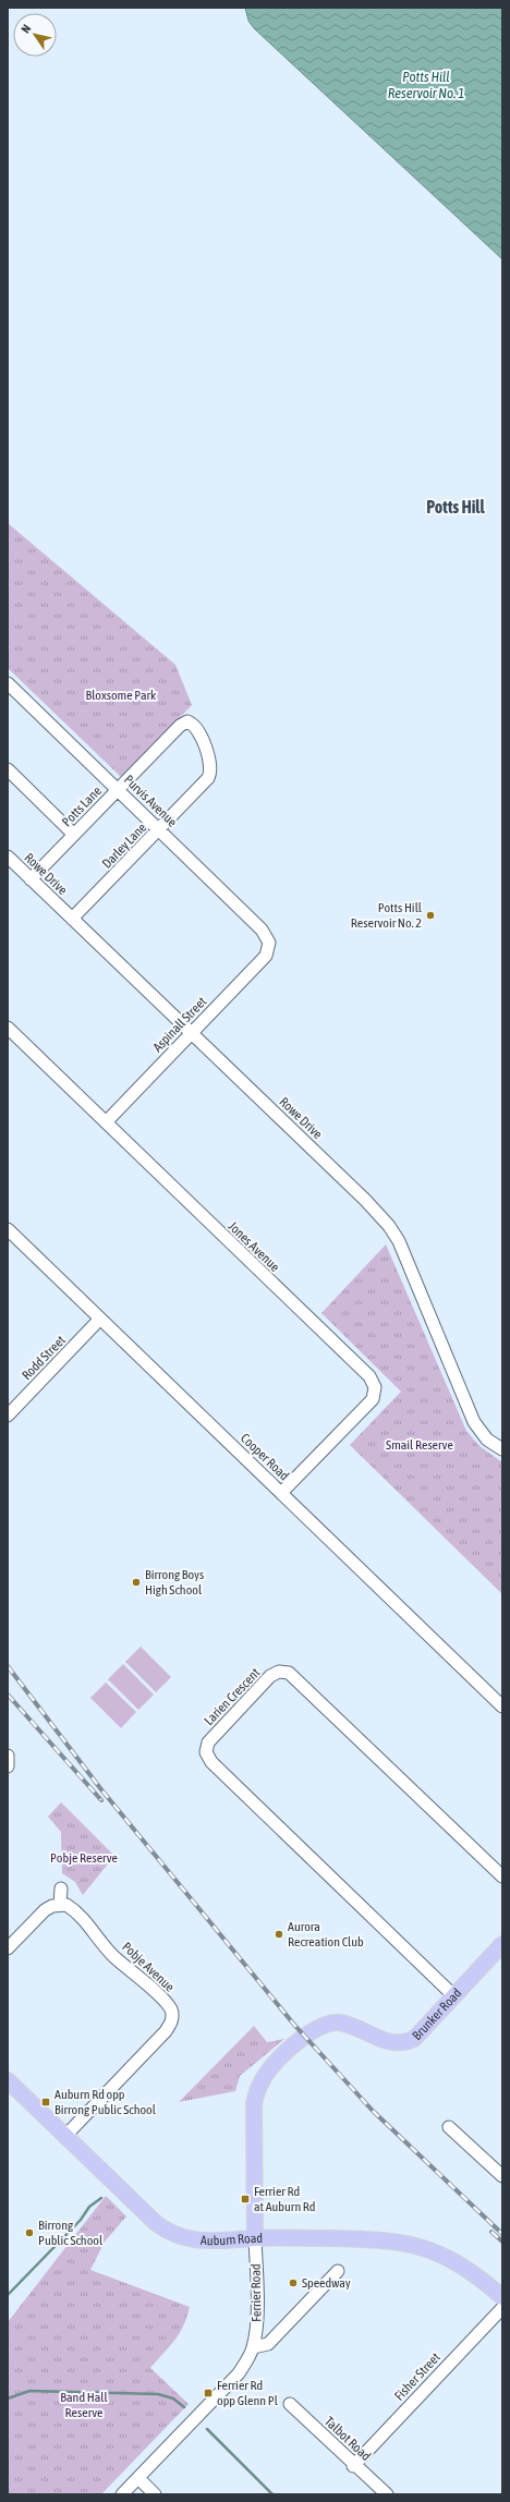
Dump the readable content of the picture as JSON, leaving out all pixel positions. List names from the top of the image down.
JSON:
{
  "streets": {
    "main road": ["Brunker Road", "Auburn Road", "Ferrier Road"],
    "street": [
      "Purvis Avenue",
      "Potts Lane",
      "Darley Lane",
      "Rowe Drive",
      "Aspinall Street",
      "Jones Avenue",
      "Rodd Street",
      "Cooper Road",
      "Larien Crescent",
      "Pobje Avenue",
      "Fisher Street",
      "Talbot Road"
    ]
  },
  "crossings": [
    ["Purvis Avenue", "Potts Lane"],
    ["Purvis Avenue", "Darley Lane"],
    ["Purvis Avenue", "Aspinall Street"],
    ["Potts Lane", "Darley Lane"],
    ["Potts Lane", "Rowe Drive"],
    ["Darley Lane", "Rowe Drive"],
    ["Rowe Drive", "Aspinall Street"],
    ["Aspinall Street", "Jones Avenue"],
    ["Jones Avenue", "Cooper Road"],
    ["Rodd Street", "Cooper Road"],
    ["Larien Crescent", "Brunker Road"],
    ["Pobje Avenue", "Auburn Road"],
    ["Brunker Road", "Ferrier Road"],
    ["Auburn Road", "Ferrier Road"],
    ["Fisher Street", "Talbot Road"]
  ],
  "districts": ["Potts Hill"],
  "water": ["Potts Hill Reservoir No. 1"],
  "parks": [
    "Bloxsome Park",
    "Smail Reserve",
    "Pobje Reserve",
    "Band Hall Reserve"
  ],
  "places": {
    "other": [
      "Potts Hill Reservoir No. 2",
      "Birrong Boys High School",
      "Aurora Recreation Club",
      "Birrong Public School",
      "Speedway"
    ],
    "transit": ["Auburn Rd opp Birrong Public School", "Ferrier Rd at Auburn Rd", "Ferrier Rd opp Glenn Pl"]
  },
  "north": "top left"
}
